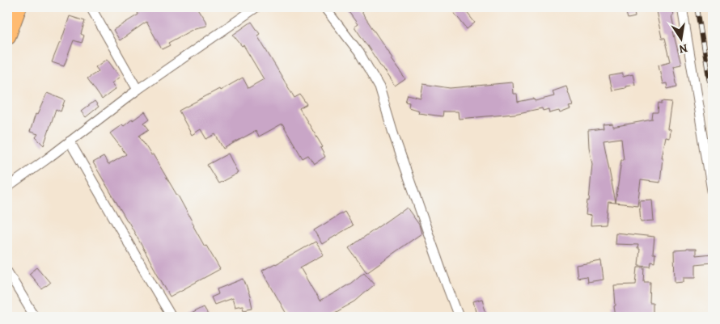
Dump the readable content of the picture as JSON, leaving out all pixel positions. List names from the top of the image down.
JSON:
{
  "north": "bottom"
}
